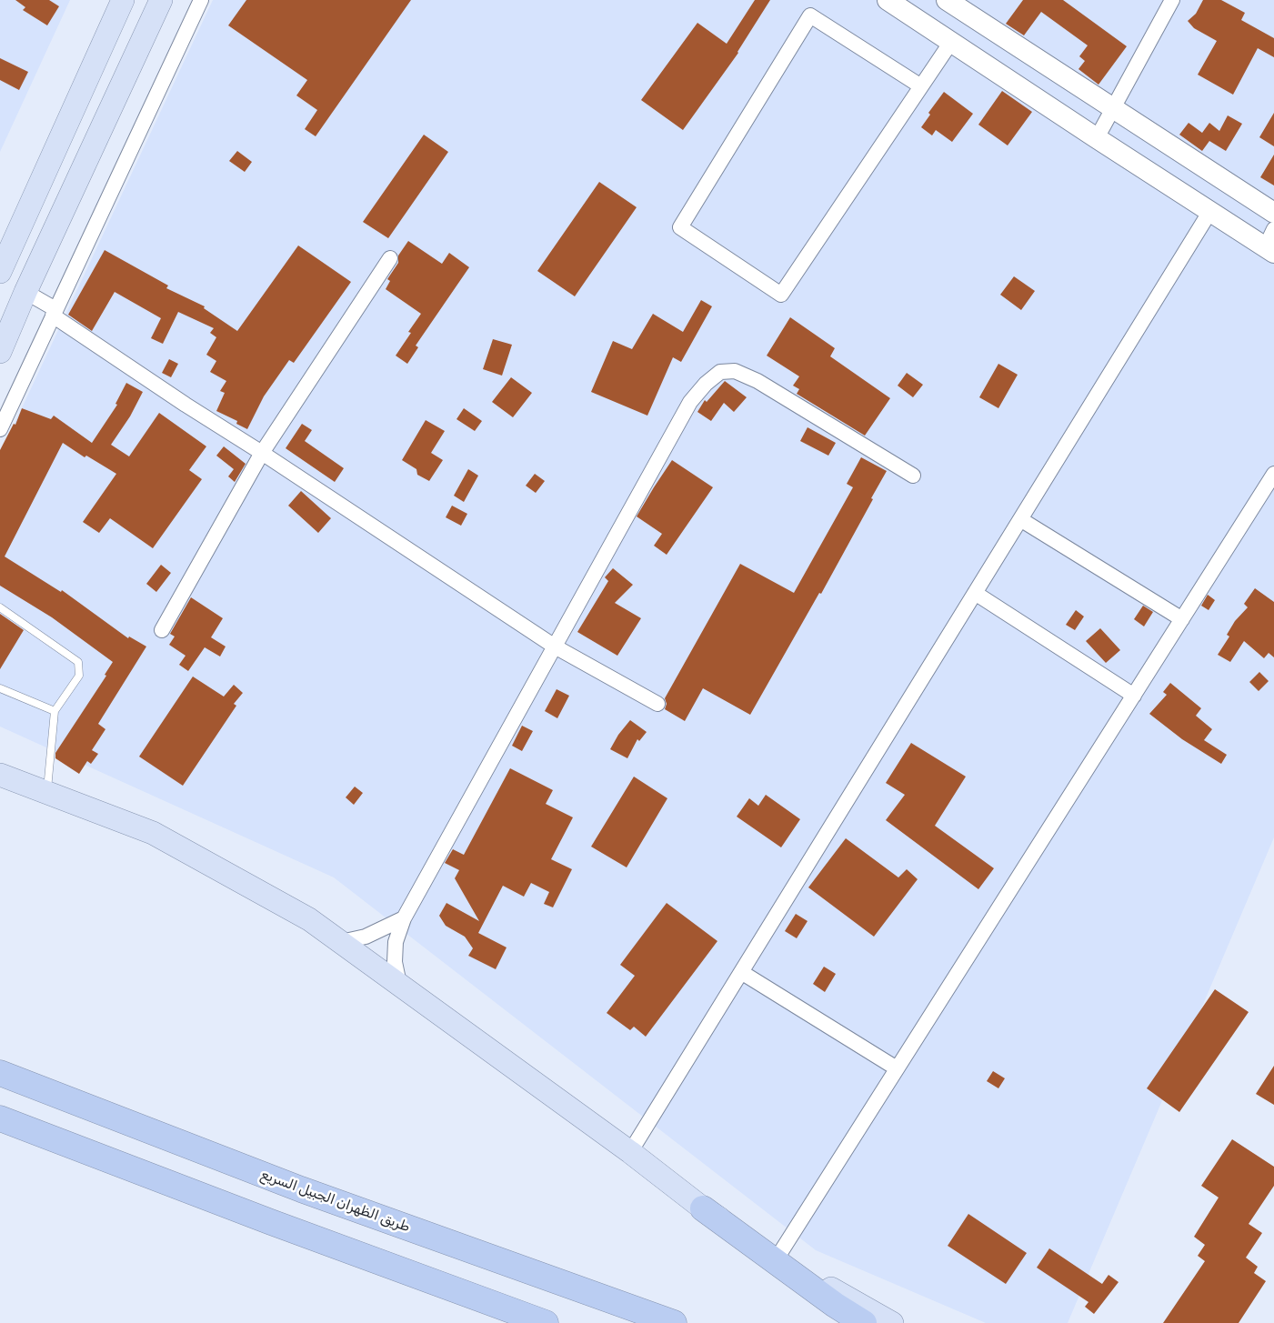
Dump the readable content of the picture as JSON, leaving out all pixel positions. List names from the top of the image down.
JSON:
{
  "streets": {
    "highway": ["طريق الظهران الجبيل السريع"]
  }
}
